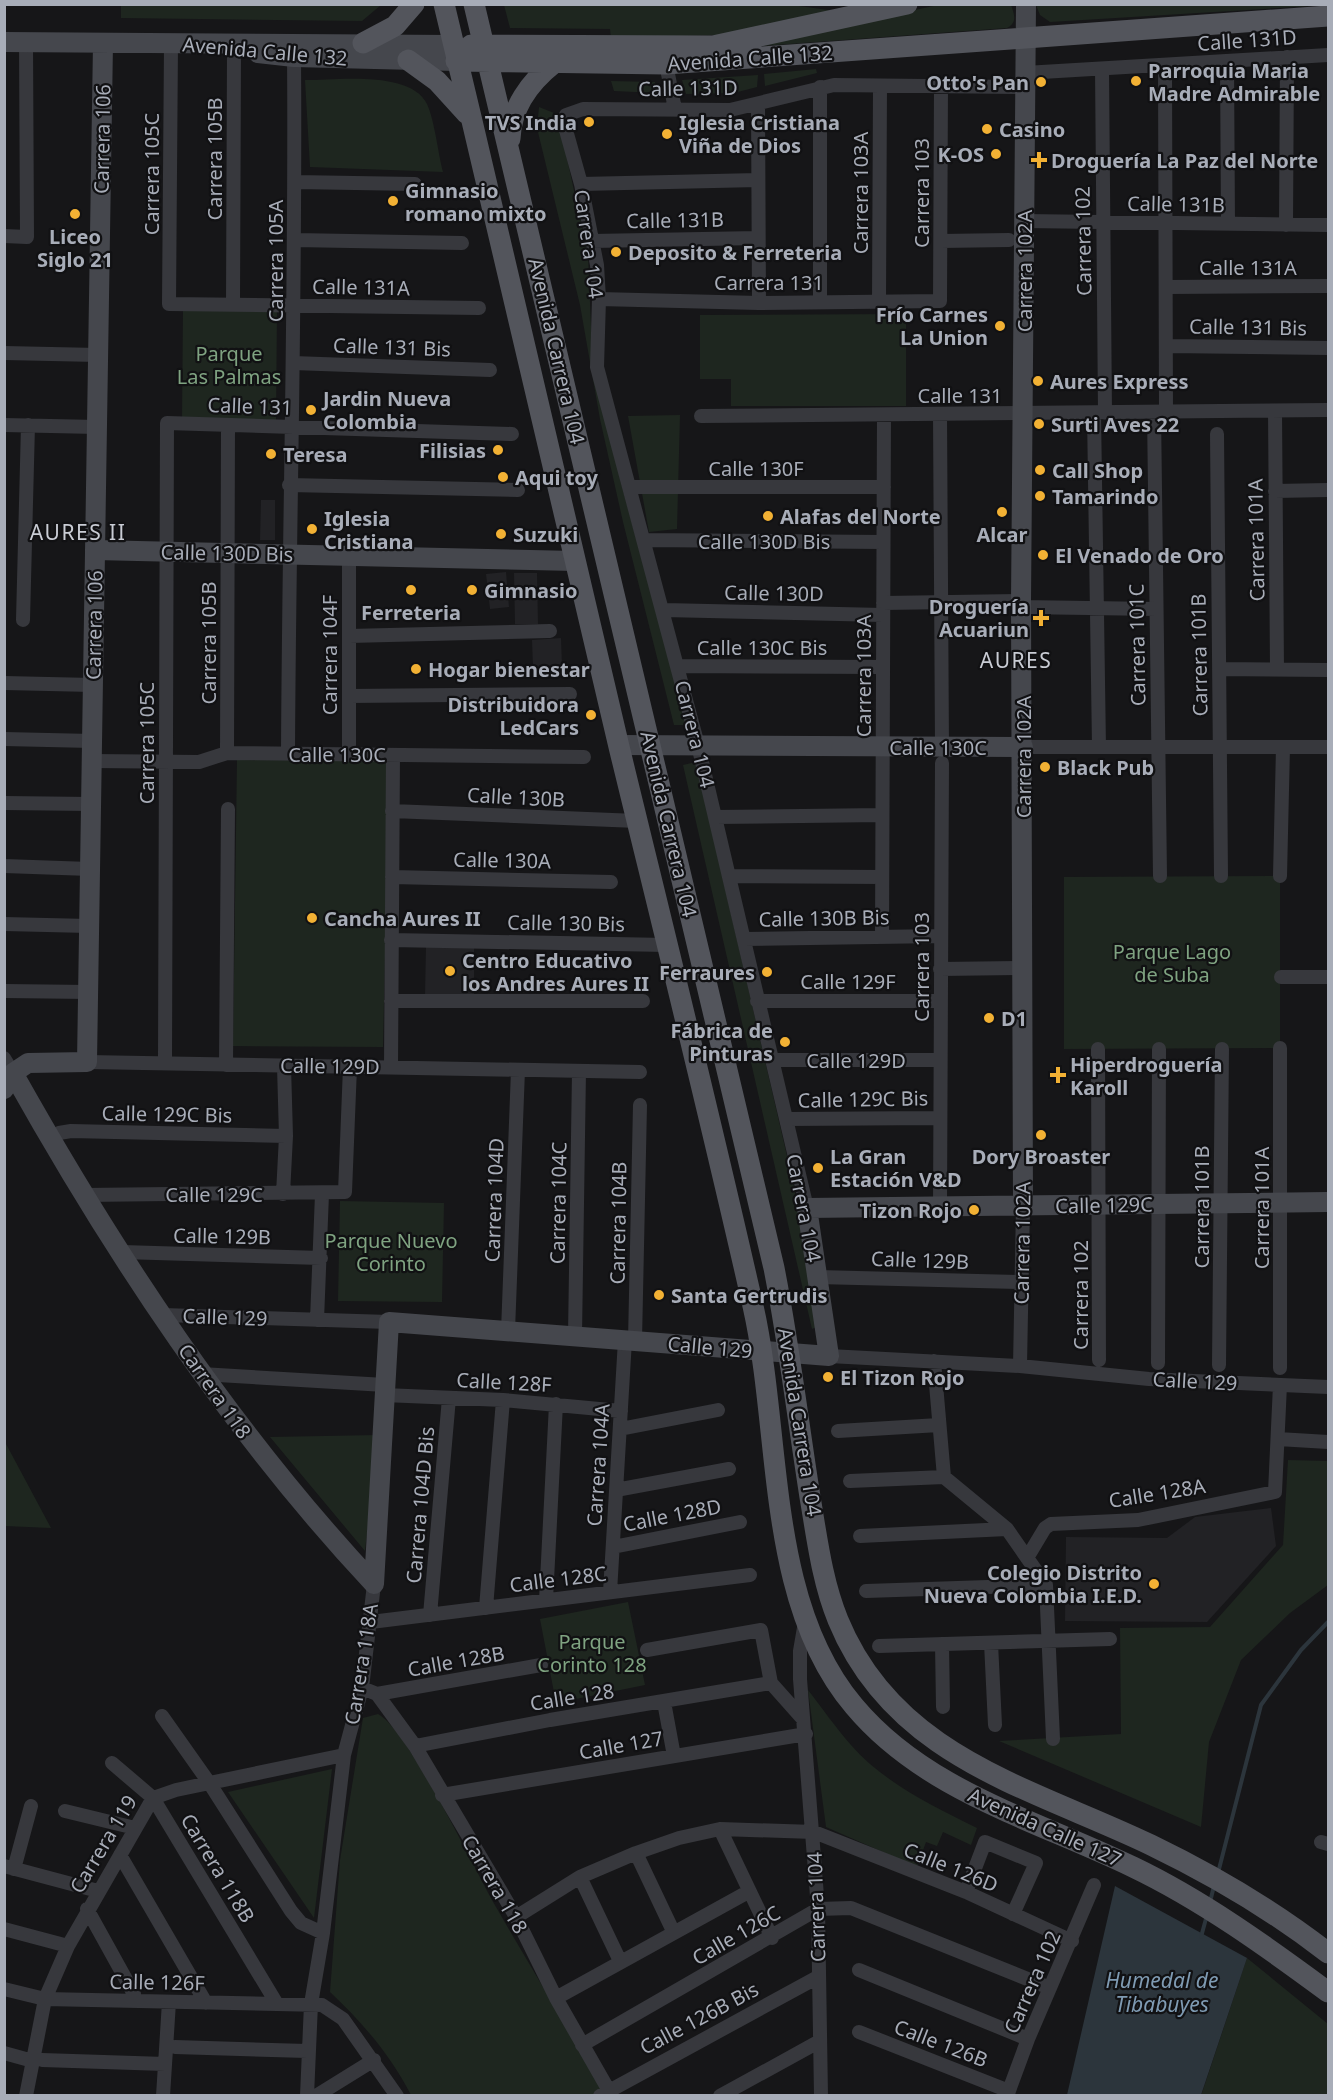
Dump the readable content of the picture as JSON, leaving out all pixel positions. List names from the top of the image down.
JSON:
{
  "streets": {
    "main road": ["Avenida Calle 132", "Avenida Carrera 104", "Avenida Calle 127"],
    "street": [
      "Calle 131D",
      "Carrera 106",
      "Carrera 105B",
      "Carrera 105C",
      "Carrera 103A",
      "Carrera 103",
      "Calle 131B",
      "Carrera 102",
      "Carrera 104",
      "Carrera 105A",
      "Calle 131A",
      "Carrera 102A",
      "Carrera 131",
      "Calle 131 Bis",
      "Calle 131",
      "Calle 130F",
      "Carrera 101A",
      "Calle 130D Bis",
      "Calle 130D",
      "Carrera 101C",
      "Calle 130C Bis",
      "Carrera 104F",
      "Carrera 101B",
      "Calle 130C",
      "Calle 130B",
      "Calle 130A",
      "Calle 130B Bis",
      "Calle 130 Bis",
      "Calle 129F",
      "Calle 129D",
      "Calle 129C Bis",
      "Calle 129C",
      "Carrera 104D",
      "Carrera 104C",
      "Carrera 104B",
      "Calle 129B",
      "Calle 129",
      "Calle 128F",
      "Carrera 118",
      "Carrera 104A",
      "Calle 128A",
      "Carrera 104D Bis",
      "Calle 128D",
      "Calle 128C",
      "Calle 128B",
      "Carrera 118A",
      "Calle 128",
      "Calle 127",
      "Carrera 119",
      "Calle 126D",
      "Carrera 118B",
      "Calle 126C",
      "Calle 126F",
      "Calle 126B Bis",
      "Calle 126B"
    ]
  },
  "crossings": [
    ["Calle 131D", "Carrera 103A"],
    ["Calle 131D", "Carrera 103"],
    ["Calle 131D", "Carrera 102"],
    ["Calle 131D", "Carrera 104"],
    ["Calle 131D", "Carrera 102A"],
    ["Calle 131D", "Carrera 101C"],
    ["Avenida Calle 132", "Carrera 106"],
    ["Avenida Calle 132", "Carrera 105B"],
    ["Avenida Calle 132", "Carrera 105C"],
    ["Avenida Calle 132", "Carrera 105A"],
    ["Avenida Calle 132", "Carrera 102A"],
    ["Avenida Calle 132", "Avenida Carrera 104"],
    ["Carrera 106", "Calle 130D Bis"],
    ["Carrera 106", "Calle 130C"],
    ["Carrera 106", "Calle 129D"],
    ["Carrera 105B", "Calle 131A"],
    ["Carrera 105B", "Calle 131"],
    ["Carrera 105B", "Calle 130D Bis"],
    ["Carrera 105B", "Calle 130C"],
    ["Carrera 105C", "Calle 131A"],
    ["Carrera 105C", "Calle 131"],
    ["Carrera 105C", "Calle 130D Bis"],
    ["Carrera 105C", "Calle 130C"],
    ["Carrera 105C", "Calle 129D"],
    ["Carrera 103A", "Carrera 131"],
    ["Carrera 103A", "Calle 131"],
    ["Carrera 103A", "Calle 130F"],
    ["Carrera 103A", "Calle 130D Bis"],
    ["Carrera 103A", "Calle 130D"],
    ["Carrera 103A", "Calle 130C Bis"],
    ["Carrera 103A", "Calle 130C"],
    ["Carrera 103A", "Calle 130B Bis"],
    ["Carrera 103", "Carrera 131"],
    ["Carrera 103", "Calle 131"],
    ["Carrera 103", "Calle 130D"],
    ["Carrera 103", "Calle 130C"],
    ["Carrera 103", "Calle 130B Bis"],
    ["Carrera 103", "Calle 129F"],
    ["Carrera 103", "Calle 129D"],
    ["Carrera 103", "Calle 129C Bis"],
    ["Carrera 103", "Calle 129C"],
    ["Calle 131B", "Carrera 102"],
    ["Calle 131B", "Carrera 104"],
    ["Calle 131B", "Carrera 102A"],
    ["Calle 131B", "Carrera 101C"],
    ["Carrera 102", "Calle 131"],
    ["Carrera 102", "Calle 130D"],
    ["Carrera 102", "Calle 130C"],
    ["Carrera 102", "Calle 129C"],
    ["Carrera 102", "Calle 126D"],
    ["Carrera 102", "Calle 126C"],
    ["Carrera 102", "Calle 126B"],
    ["Carrera 104", "Carrera 131"],
    ["Carrera 104", "Avenida Carrera 104"],
    ["Carrera 104", "Calle 130F"],
    ["Carrera 104", "Calle 130D Bis"],
    ["Carrera 104", "Calle 130D"],
    ["Carrera 104", "Calle 130C Bis"],
    ["Carrera 104", "Calle 130C"],
    ["Carrera 104", "Calle 130B Bis"],
    ["Carrera 104", "Calle 129F"],
    ["Carrera 104", "Calle 129D"],
    ["Carrera 104", "Calle 129C Bis"],
    ["Carrera 104", "Calle 129C"],
    ["Carrera 104", "Calle 129B"],
    ["Carrera 104", "Calle 129"],
    ["Carrera 104", "Calle 127"],
    ["Carrera 104", "Avenida Calle 127"],
    ["Carrera 104", "Calle 126D"],
    ["Carrera 104", "Calle 126C"],
    ["Carrera 104", "Calle 126B Bis"],
    ["Carrera 105A", "Calle 131A"],
    ["Carrera 105A", "Calle 131 Bis"],
    ["Carrera 105A", "Calle 131"],
    ["Carrera 105A", "Calle 130D Bis"],
    ["Carrera 105A", "Calle 130C"],
    ["Calle 131A", "Carrera 101C"],
    ["Carrera 102A", "Calle 131"],
    ["Carrera 102A", "Calle 130D"],
    ["Carrera 102A", "Calle 130C"],
    ["Carrera 102A", "Calle 129C"],
    ["Carrera 102A", "Calle 129B"],
    ["Carrera 102A", "Calle 129"],
    ["Calle 131 Bis", "Carrera 101C"],
    ["Avenida Carrera 104", "Calle 130D Bis"],
    ["Avenida Carrera 104", "Calle 130C"],
    ["Avenida Carrera 104", "Calle 130B"],
    ["Avenida Carrera 104", "Calle 130 Bis"],
    ["Avenida Carrera 104", "Calle 129"],
    ["Avenida Carrera 104", "Avenida Calle 127"],
    ["Calle 131", "Carrera 101A"],
    ["Calle 131", "Carrera 101C"],
    ["Carrera 101A", "Calle 129C"],
    ["Calle 130D Bis", "Carrera 104F"],
    ["Calle 130D", "Carrera 101C"],
    ["Carrera 101C", "Calle 130C"],
    ["Carrera 104F", "Calle 130C"],
    ["Carrera 101B", "Calle 130C"],
    ["Carrera 101B", "Calle 129C"],
    ["Calle 129D", "Calle 129C"],
    ["Calle 129D", "Carrera 104D"],
    ["Calle 129D", "Carrera 104C"],
    ["Calle 129D", "Carrera 118"],
    ["Calle 129C Bis", "Carrera 118"],
    ["Calle 129C", "Carrera 118"],
    ["Carrera 104D", "Calle 129"],
    ["Carrera 104C", "Calle 129"],
    ["Carrera 104B", "Calle 129"],
    ["Carrera 104B", "Carrera 104A"],
    ["Calle 129B", "Carrera 118"],
    ["Calle 129", "Carrera 118"],
    ["Calle 129", "Carrera 104A"],
    ["Calle 129", "Carrera 118A"],
    ["Calle 128F", "Carrera 118"],
    ["Calle 128F", "Carrera 104A"],
    ["Calle 128F", "Carrera 104D Bis"],
    ["Calle 128F", "Carrera 118A"],
    ["Carrera 118", "Calle 128B"],
    ["Carrera 118", "Carrera 118A"],
    ["Carrera 118", "Calle 128"],
    ["Carrera 118", "Calle 127"],
    ["Carrera 118", "Calle 126D"],
    ["Carrera 118", "Calle 126C"],
    ["Carrera 118", "Calle 126B Bis"],
    ["Carrera 104A", "Calle 128D"],
    ["Carrera 104A", "Calle 128C"],
    ["Carrera 104D Bis", "Calle 128C"],
    ["Calle 128C", "Carrera 118A"],
    ["Carrera 118A", "Carrera 119"],
    ["Carrera 118A", "Calle 126F"],
    ["Carrera 119", "Carrera 118B"],
    ["Carrera 119", "Calle 126F"],
    ["Carrera 118B", "Calle 126F"]
  ],
  "districts": ["AURES II", "AURES"],
  "water": ["Humedal de Tibabuyes"],
  "parks": [
    "Parque Las Palmas",
    "Parque Lago de Suba",
    "Parque Nuevo Corinto",
    "Parque Corinto 128"
  ],
  "places": {
    "other": [
      "Parroquia Maria Madre Admirable",
      "Otto's Pan",
      "TVS India",
      "Casino",
      "Iglesia Cristiana Viña de Dios",
      "K-OS",
      "Gimnasio romano mixto",
      "Liceo Siglo 21",
      "Deposito & Ferreteria",
      "Frío Carnes La Union",
      "Aures Express",
      "Jardin Nueva Colombia",
      "Surti Aves 22",
      "Filisias",
      "Teresa",
      "Call Shop",
      "Aqui toy",
      "Tamarindo",
      "Alcar",
      "Alafas del Norte",
      "Iglesia Cristiana",
      "Suzuki",
      "El Venado de Oro",
      "Ferreteria",
      "Gimnasio",
      "Hogar bienestar",
      "Distribuidora LedCars",
      "Black Pub",
      "Cancha Aures II",
      "Centro Educativo los Andres Aures II",
      "Ferraures",
      "D1",
      "Fábrica de Pinturas",
      "Dory Broaster",
      "La Gran Estación V&D",
      "Tizon Rojo",
      "Santa Gertrudis",
      "El Tizon Rojo",
      "Colegio Distrito Nueva Colombia I.E.D."
    ],
    "health": ["Droguería La Paz del Norte", "Droguería Acuariun", "Hiperdroguería Karoll"]
  }
}
